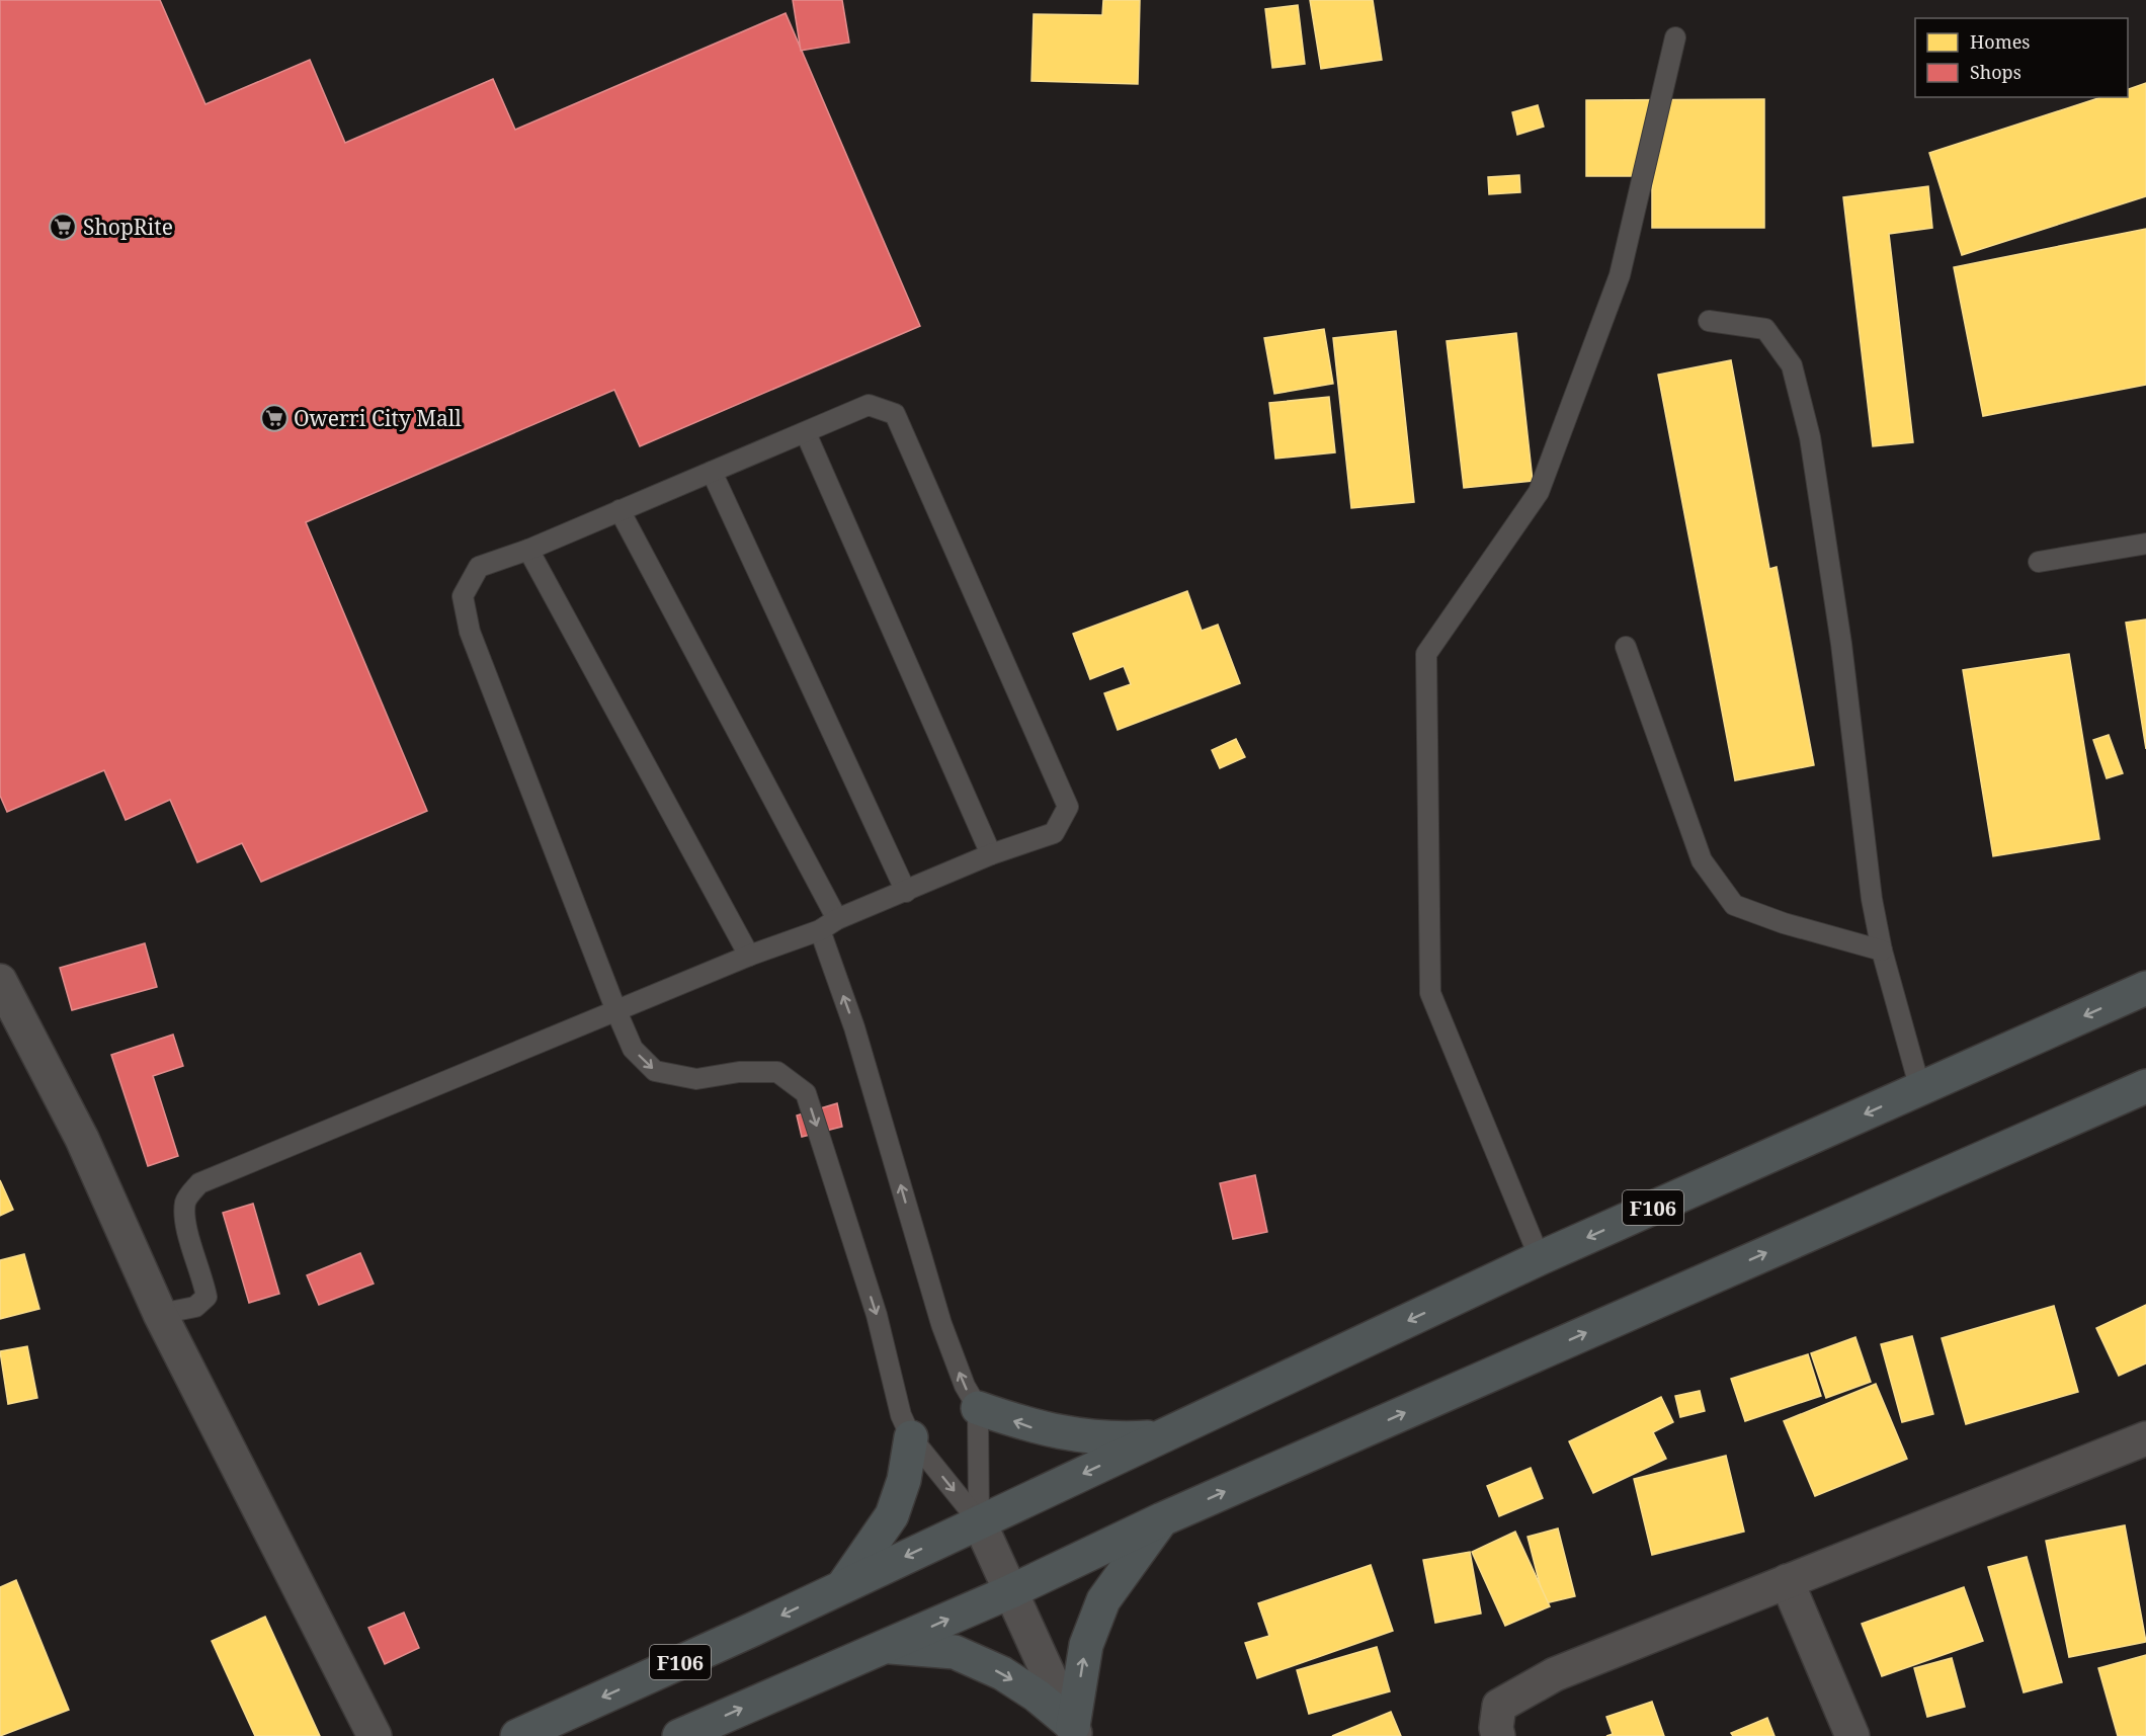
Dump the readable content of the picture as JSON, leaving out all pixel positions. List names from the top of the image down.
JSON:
{
  "streets": {
    "main road": ["F106"]
  },
  "places": {
    "supermarket": ["ShopRite", "Owerri City Mall"]
  },
  "legend": ["Homes", "Shops"]
}
